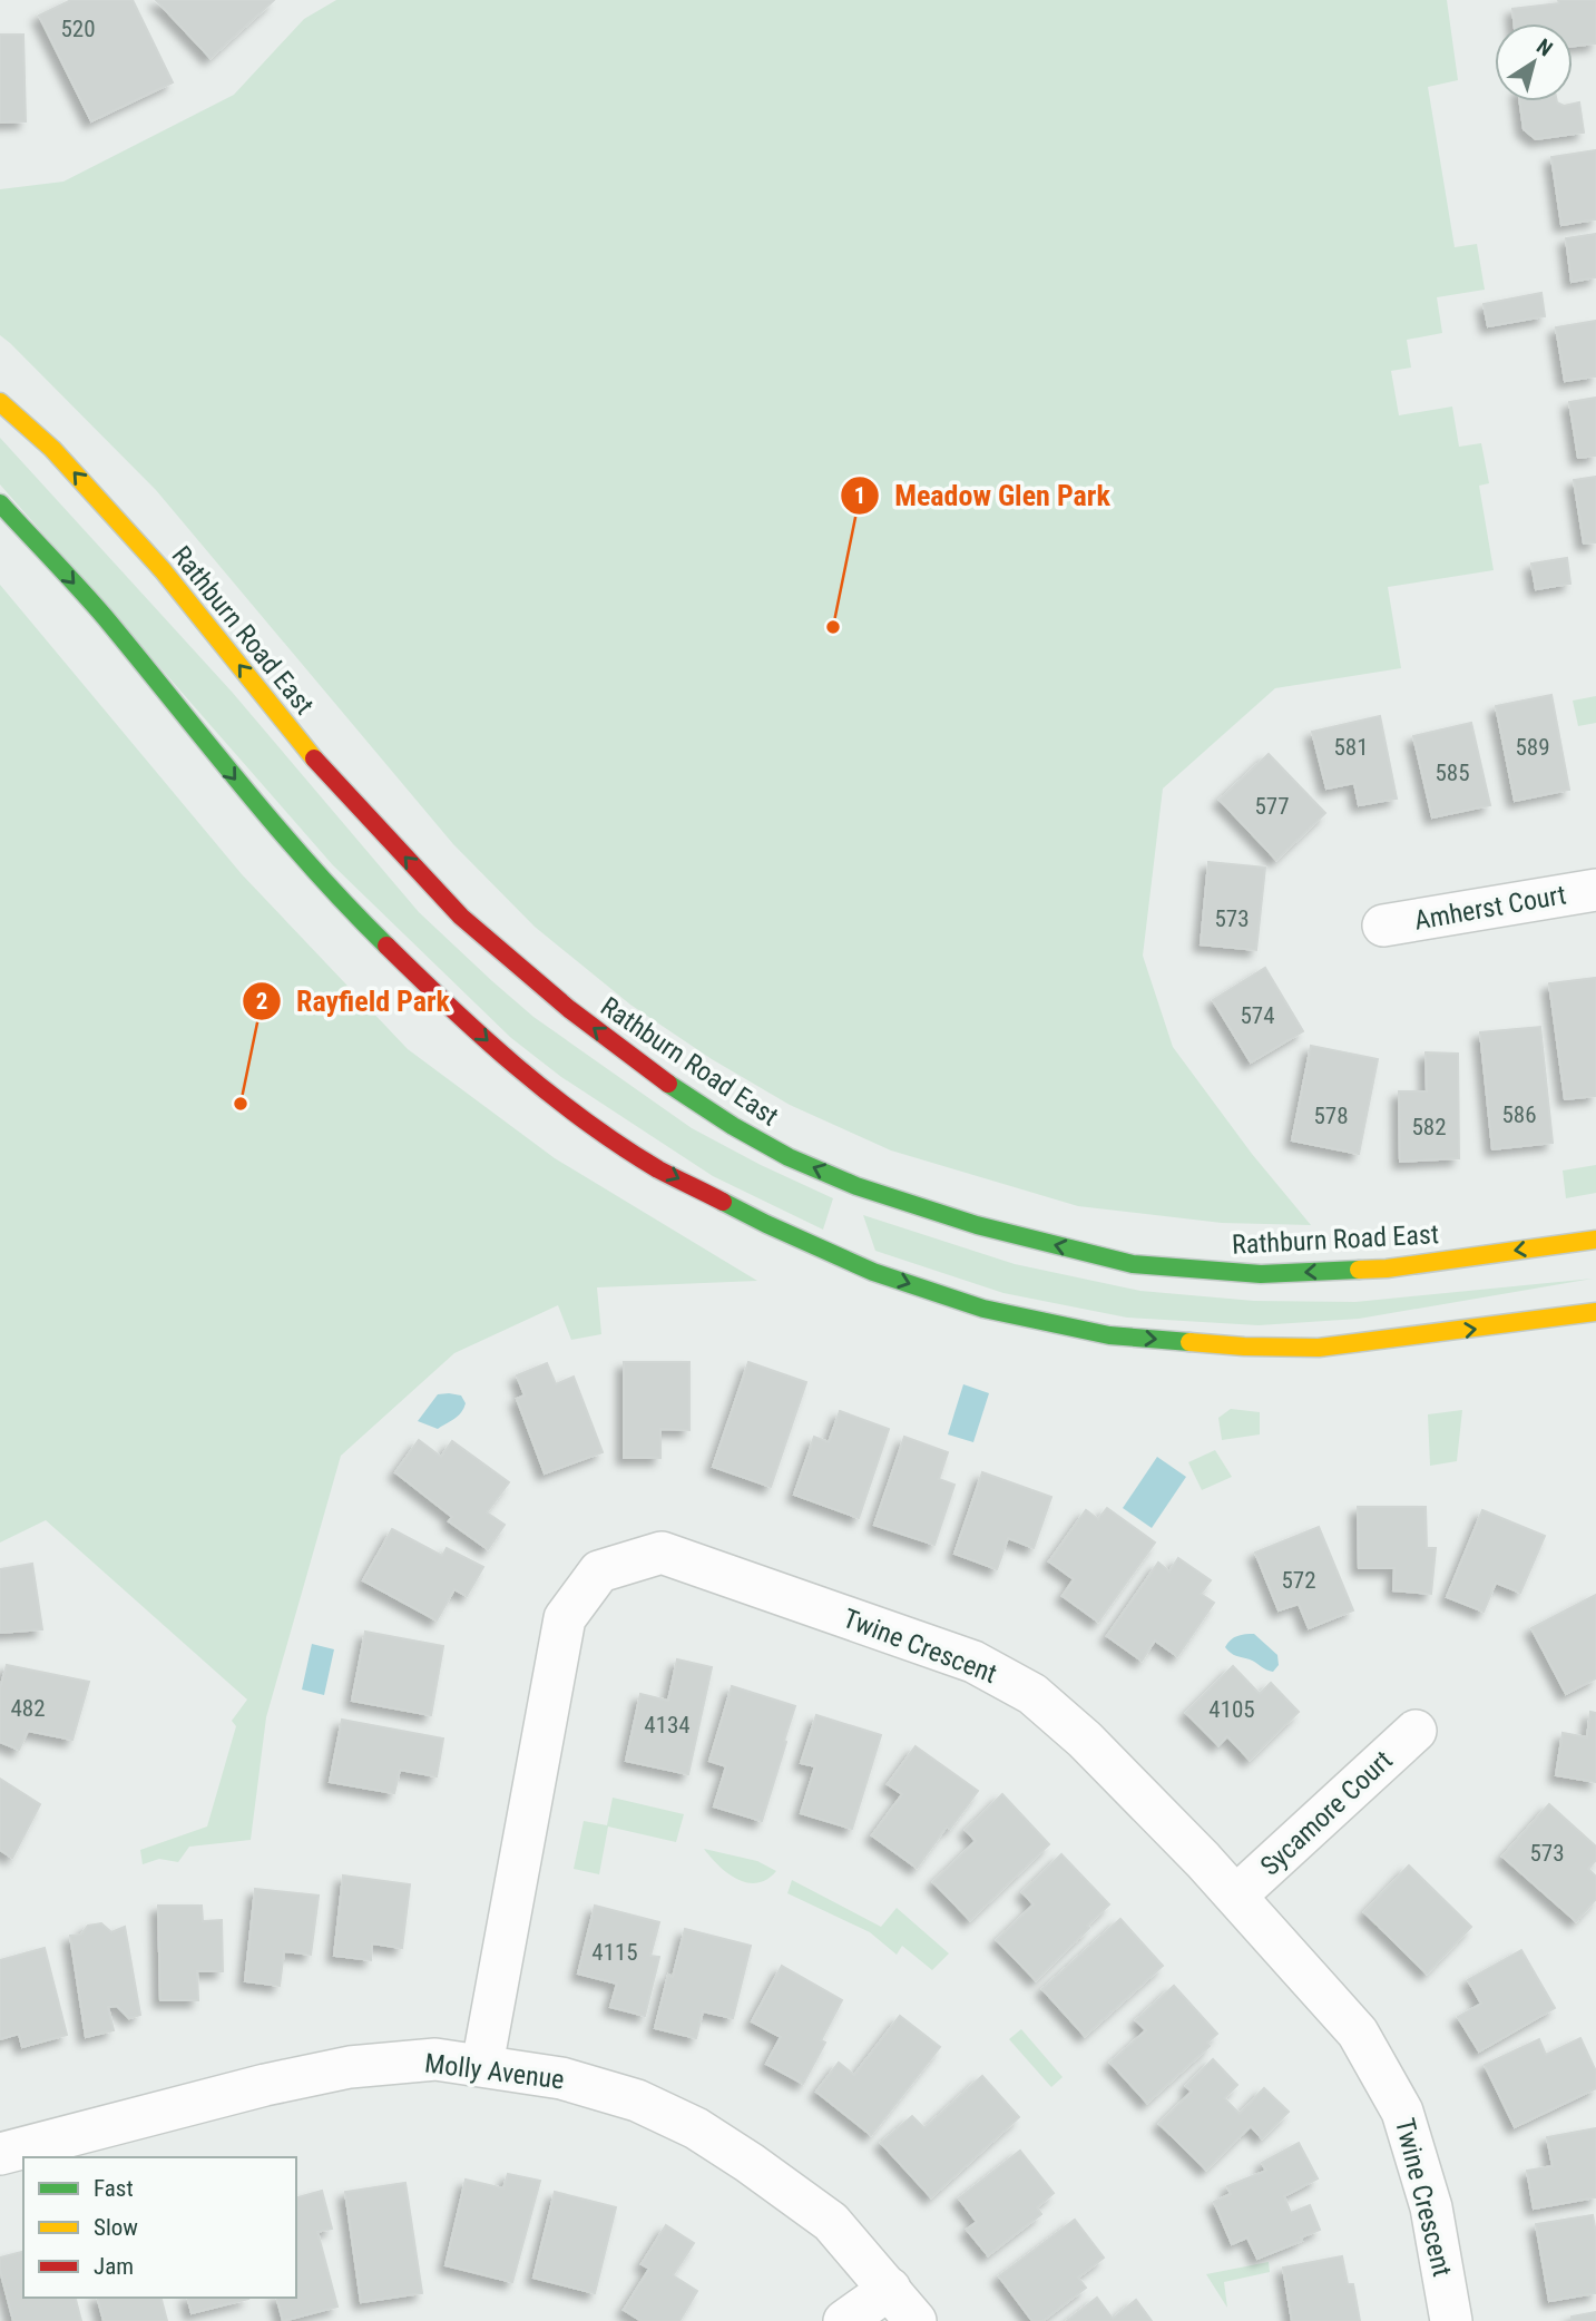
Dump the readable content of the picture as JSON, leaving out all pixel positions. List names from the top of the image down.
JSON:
{
  "streets": {
    "street": [
      "Rathburn Road East",
      "Amherst Court",
      "Twine Crescent",
      "Sycamore Court",
      "Molly Avenue"
    ]
  },
  "crossings": [
    ["Twine Crescent", "Sycamore Court"],
    ["Twine Crescent", "Molly Avenue"]
  ],
  "places": ["Meadow Glen Park", "Rayfield Park"],
  "house_numbers": [
    "520",
    "581",
    "589",
    "585",
    "577",
    "573",
    "574",
    "586",
    "578",
    "582",
    "572",
    "482",
    "4105",
    "4134",
    "573",
    "4115"
  ],
  "legend": ["Fast", "Slow", "Jam"],
  "north": "top right"
}
